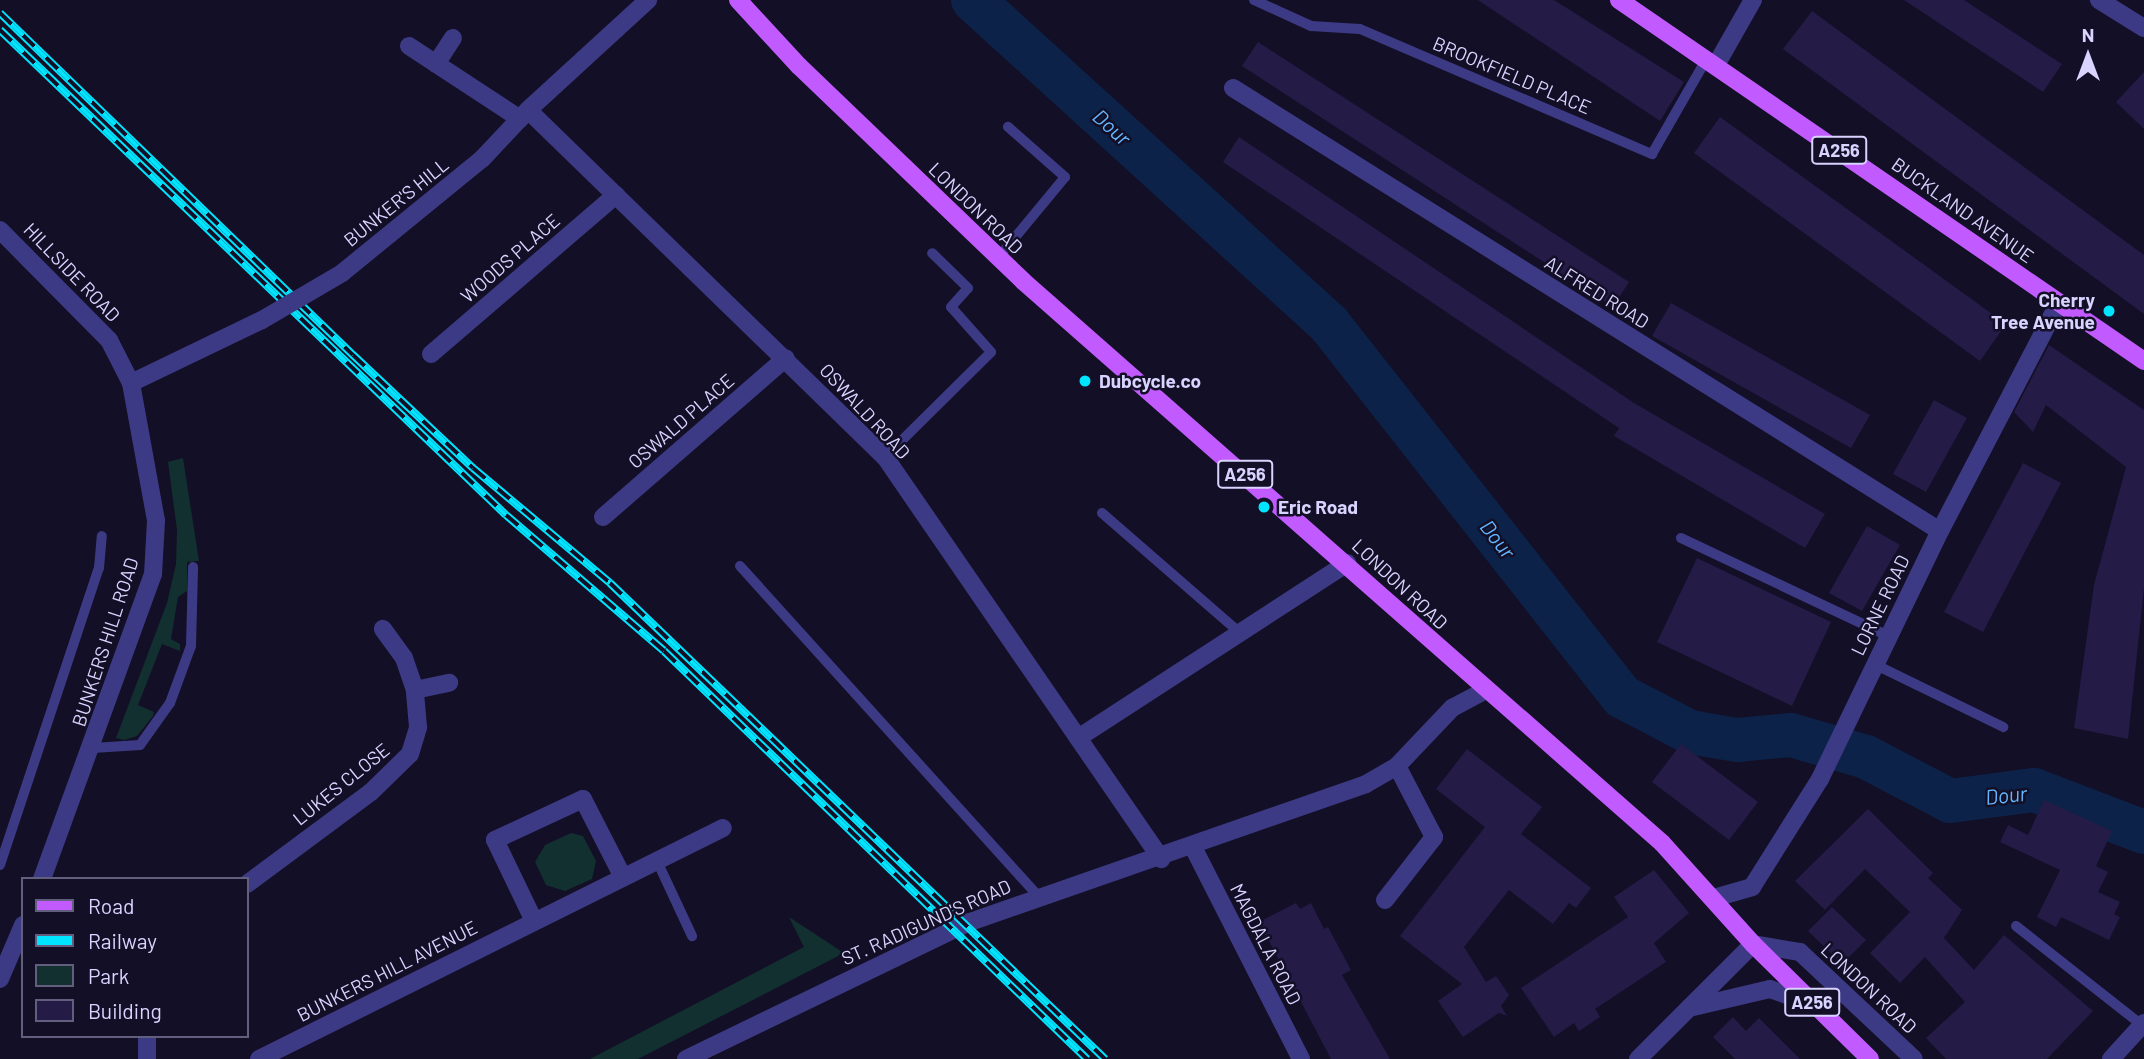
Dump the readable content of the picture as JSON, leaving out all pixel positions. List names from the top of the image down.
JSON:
{
  "streets": {
    "main road": ["A256", "LONDON ROAD", "BUCKLAND AVENUE"],
    "street": [
      "BUNKER'S HILL",
      "WOODS PLACE",
      "HILLSIDE ROAD",
      "ALFRED ROAD",
      "OSWALD ROAD",
      "OSWALD PLACE",
      "LORNE ROAD",
      "BUNKERS HILL ROAD",
      "LUKES CLOSE",
      "ST. RADIGUND'S ROAD",
      "MAGDALA ROAD",
      "BUNKERS HILL AVENUE"
    ],
    "lane": ["BROOKFIELD PLACE"]
  },
  "crossings": [
    ["BROOKFIELD PLACE", "BUCKLAND AVENUE"],
    ["BUNKER'S HILL", "HILLSIDE ROAD"],
    ["BUNKER'S HILL", "OSWALD ROAD"],
    ["BUNKER'S HILL", "BUNKERS HILL ROAD"],
    ["LONDON ROAD", "LORNE ROAD"],
    ["LONDON ROAD", "ST. RADIGUND'S ROAD"],
    ["BUCKLAND AVENUE", "LORNE ROAD"],
    ["WOODS PLACE", "OSWALD ROAD"],
    ["HILLSIDE ROAD", "BUNKERS HILL ROAD"],
    ["ALFRED ROAD", "LORNE ROAD"],
    ["OSWALD ROAD", "OSWALD PLACE"],
    ["OSWALD ROAD", "ST. RADIGUND'S ROAD"],
    ["ST. RADIGUND'S ROAD", "MAGDALA ROAD"]
  ],
  "water": ["Dour"],
  "places": ["Cherry Tree Avenue", "Dubcycle.co", "Eric Road"],
  "legend": [
    "Road",
    "Railway",
    "Park",
    "Building"
  ],
  "north": "top"
}
